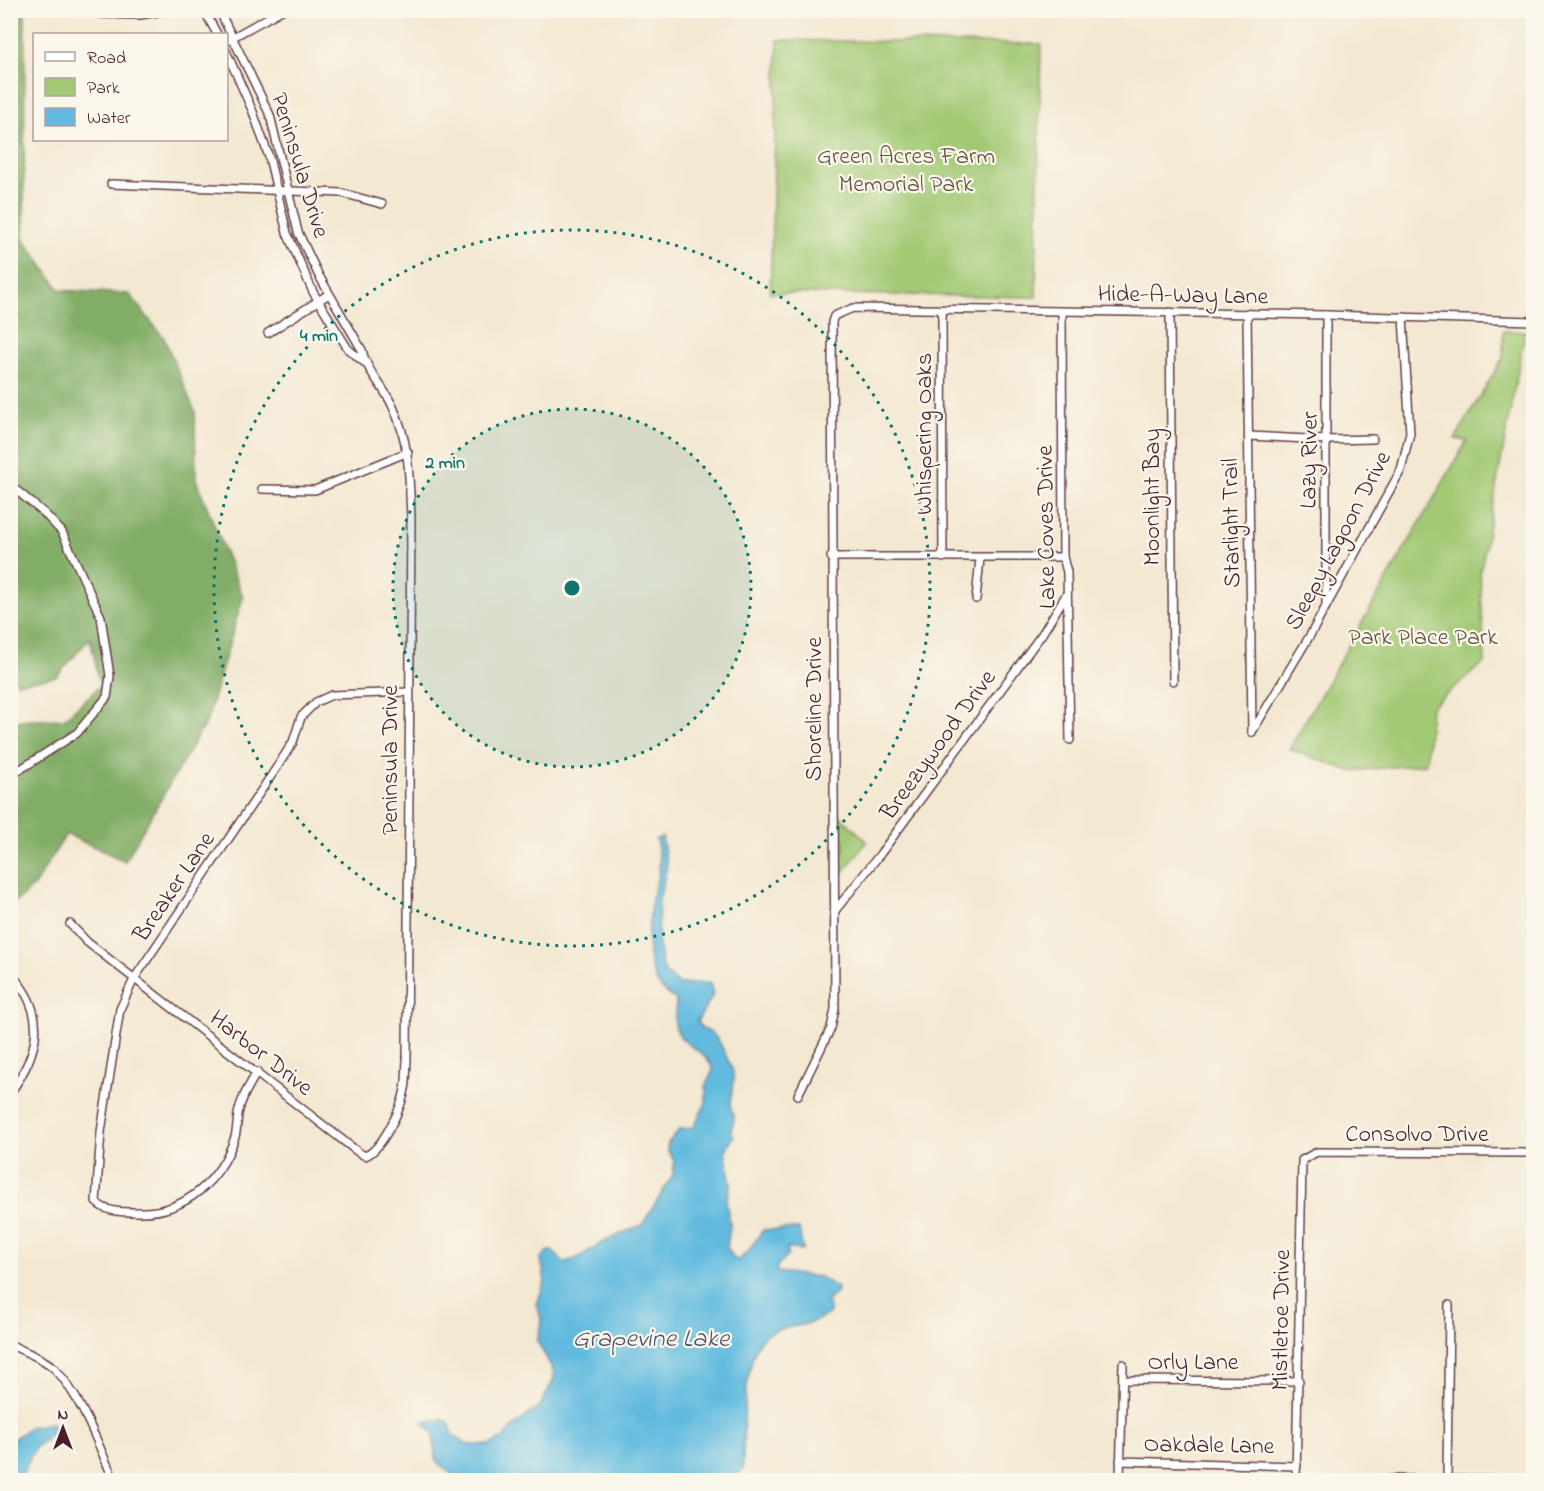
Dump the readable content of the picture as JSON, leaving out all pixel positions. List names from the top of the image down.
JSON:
{
  "streets": {
    "street": [
      "Peninsula Drive",
      "Hide-A-Way Lane",
      "Whispering Oaks",
      "Lazy River",
      "Moonlight Bay",
      "Starlight Trail",
      "Lake Coves Drive",
      "Sleepy Lagoon Drive",
      "Shoreline Drive",
      "Breezywood Drive",
      "Breaker Lane",
      "Harbor Drive",
      "Consolvo Drive",
      "Mistletoe Drive",
      "Orly Lane",
      "Oakdale Lane"
    ]
  },
  "crossings": [
    ["Peninsula Drive", "Breaker Lane"],
    ["Peninsula Drive", "Harbor Drive"],
    ["Hide-A-Way Lane", "Whispering Oaks"],
    ["Hide-A-Way Lane", "Lazy River"],
    ["Hide-A-Way Lane", "Moonlight Bay"],
    ["Hide-A-Way Lane", "Starlight Trail"],
    ["Hide-A-Way Lane", "Lake Coves Drive"],
    ["Hide-A-Way Lane", "Sleepy Lagoon Drive"],
    ["Hide-A-Way Lane", "Shoreline Drive"],
    ["Lazy River", "Sleepy Lagoon Drive"],
    ["Starlight Trail", "Sleepy Lagoon Drive"],
    ["Lake Coves Drive", "Breezywood Drive"],
    ["Shoreline Drive", "Breezywood Drive"],
    ["Breaker Lane", "Harbor Drive"],
    ["Consolvo Drive", "Mistletoe Drive"],
    ["Mistletoe Drive", "Orly Lane"],
    ["Mistletoe Drive", "Oakdale Lane"]
  ],
  "water": ["Grapevine Lake"],
  "parks": ["Green Acres Farm Memorial Park", "Park Place Park"],
  "legend": ["Road", "Park", "Water"],
  "north": "top",
  "rings": ["4 min", "2 min"]
}
